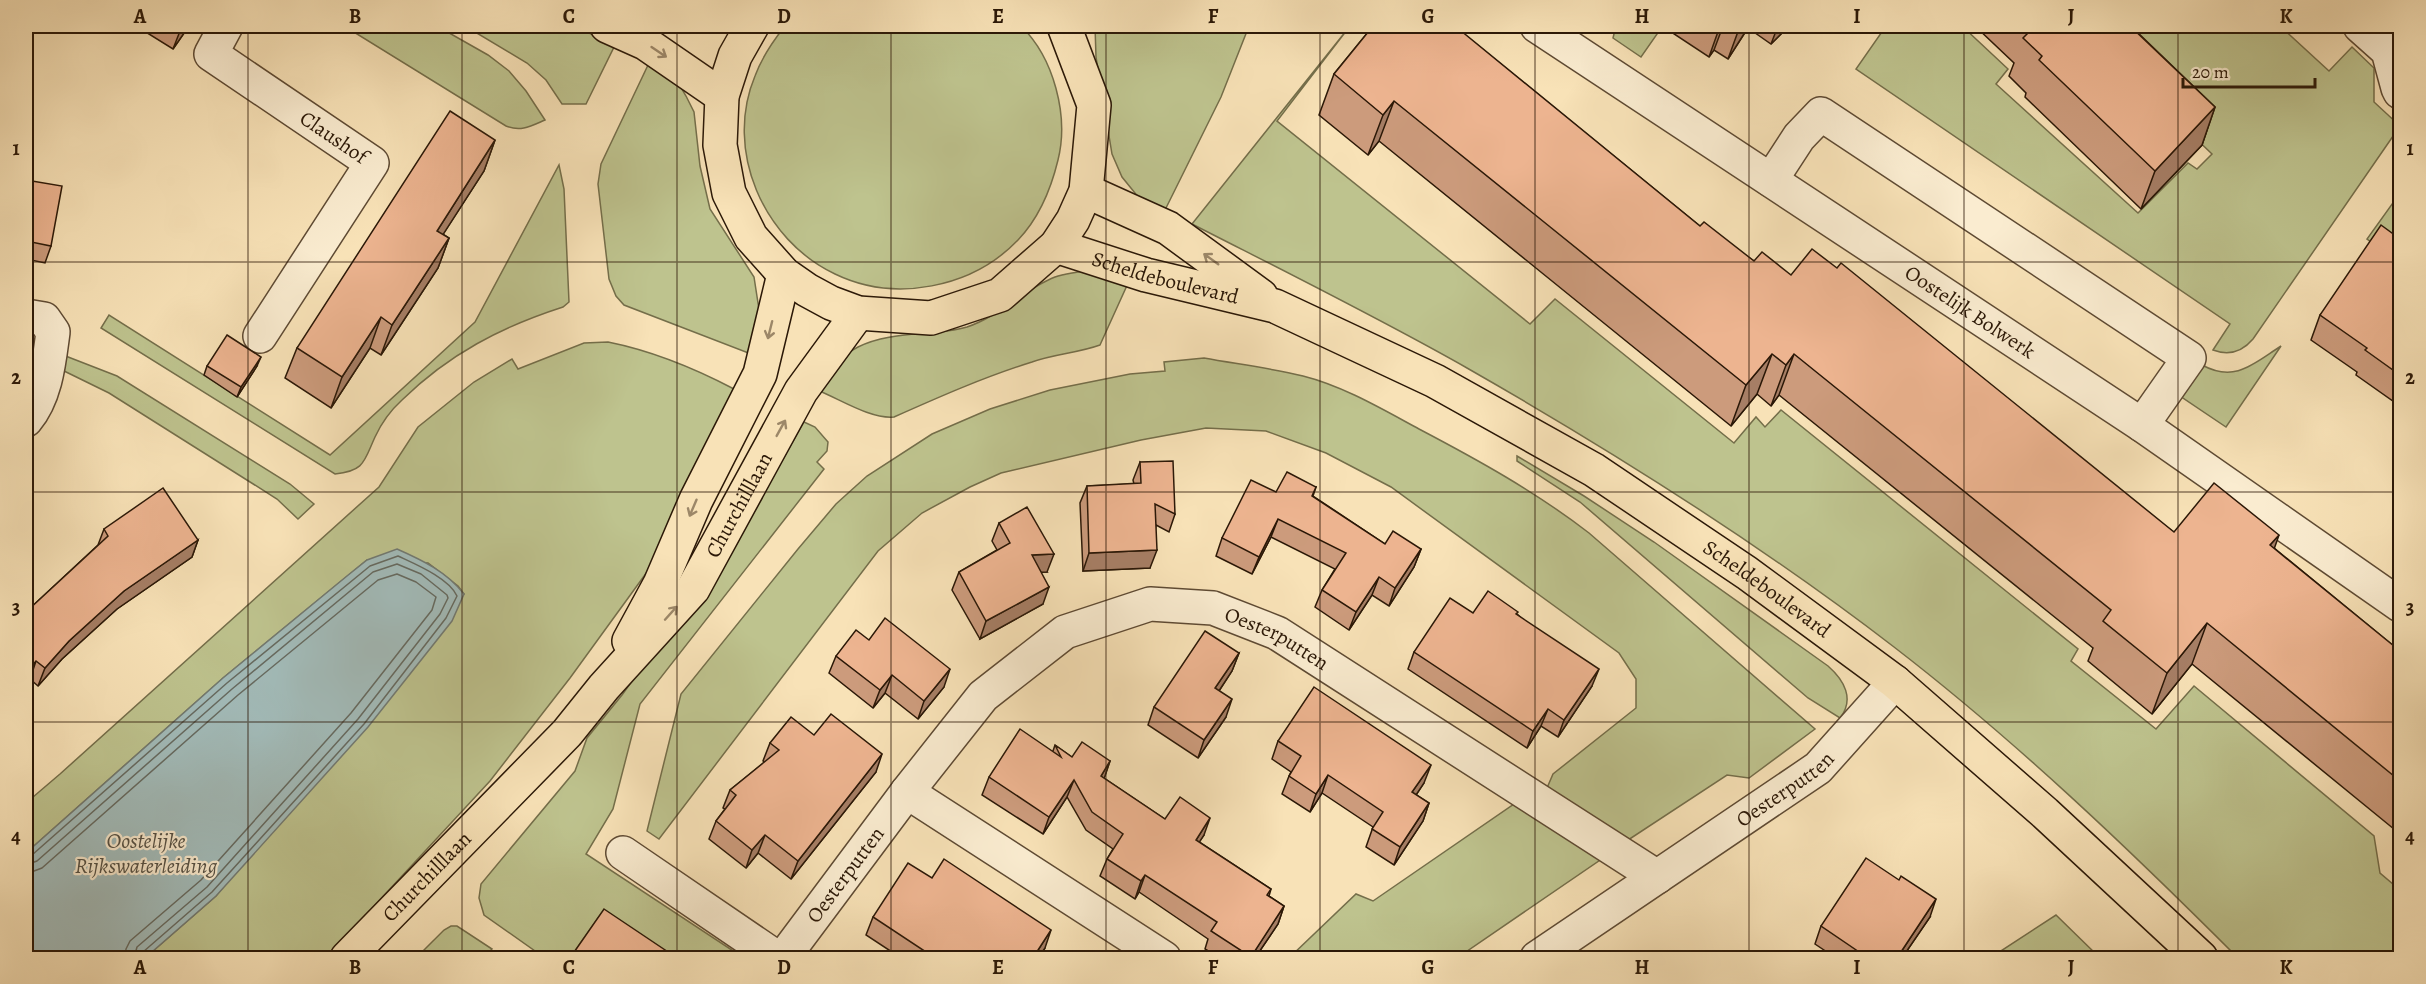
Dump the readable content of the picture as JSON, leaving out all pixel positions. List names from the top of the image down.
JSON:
{
  "streets": {
    "main road": ["Scheldeboulevard", "Churchilllaan"],
    "street": ["Claushof", "Oostelijk Bolwerk", "Oesterputten"]
  },
  "crossings": [
    ["Scheldeboulevard", "Oesterputten"]
  ],
  "water": ["Oostelijke Rijkswaterleiding"],
  "scale_bar": "20 m",
  "grid": {
    "columns": [
      "A",
      "B",
      "C",
      "D",
      "E",
      "F",
      "G",
      "H",
      "I",
      "J",
      "K"
    ],
    "rows": [
      "1",
      "2",
      "3",
      "4"
    ]
  }
}
